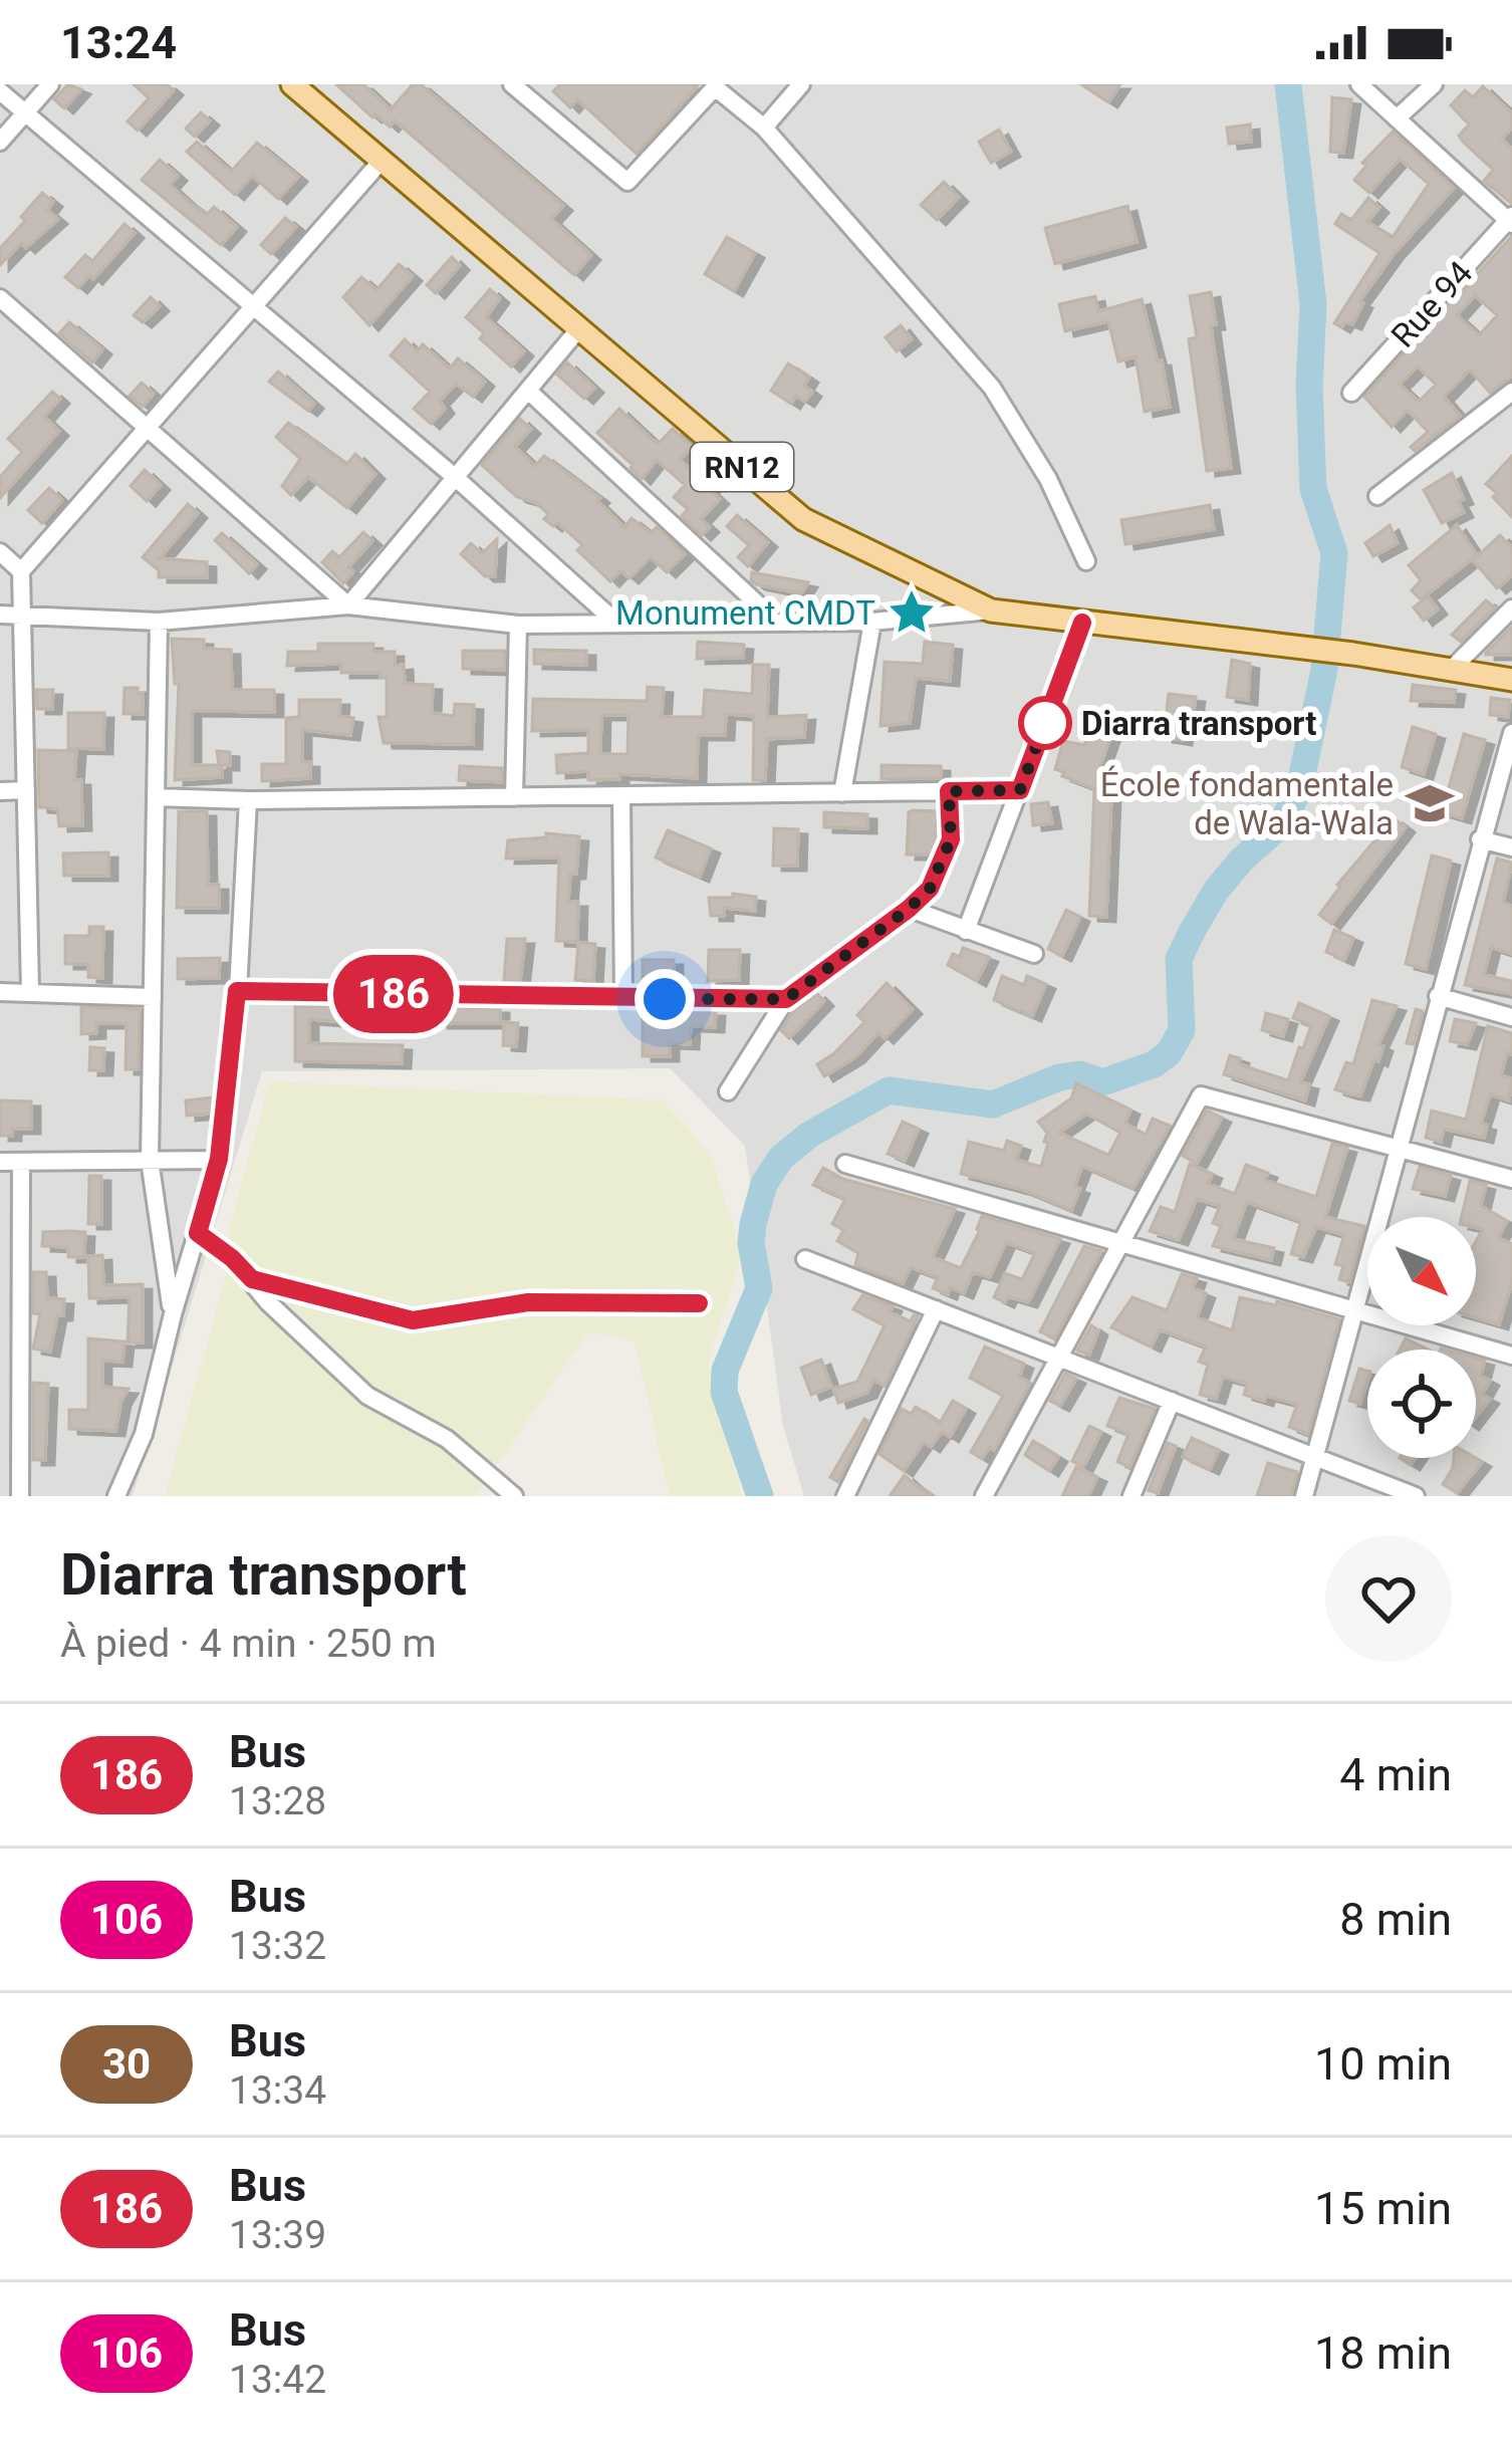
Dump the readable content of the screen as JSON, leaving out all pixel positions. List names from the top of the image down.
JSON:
{
  "streets": {
    "main road": ["RN12"],
    "street": ["Rue 94"]
  },
  "places": {
    "place": ["Monument CMDT"],
    "other": ["Diarra transport"],
    "school or university": ["École fondamentale de Wala-Wala"]
  },
  "lines": ["bus line 186"],
  "north": "bottom right",
  "page": {
    "status": "13:24",
    "on_map": "186",
    "heading": ["Diarra transport", "À pied · 4 min · 250 m"],
    "list": [
      {
        "mark": "186",
        "name": "Bus",
        "note": "13:28",
        "value": "4 min"
      },
      {
        "mark": "106",
        "name": "Bus",
        "note": "13:32",
        "value": "8 min"
      },
      {
        "mark": "30",
        "name": "Bus",
        "note": "13:34",
        "value": "10 min"
      },
      {
        "mark": "186",
        "name": "Bus",
        "note": "13:39",
        "value": "15 min"
      },
      {
        "mark": "106",
        "name": "Bus",
        "note": "13:42",
        "value": "18 min"
      }
    ]
  }
}
